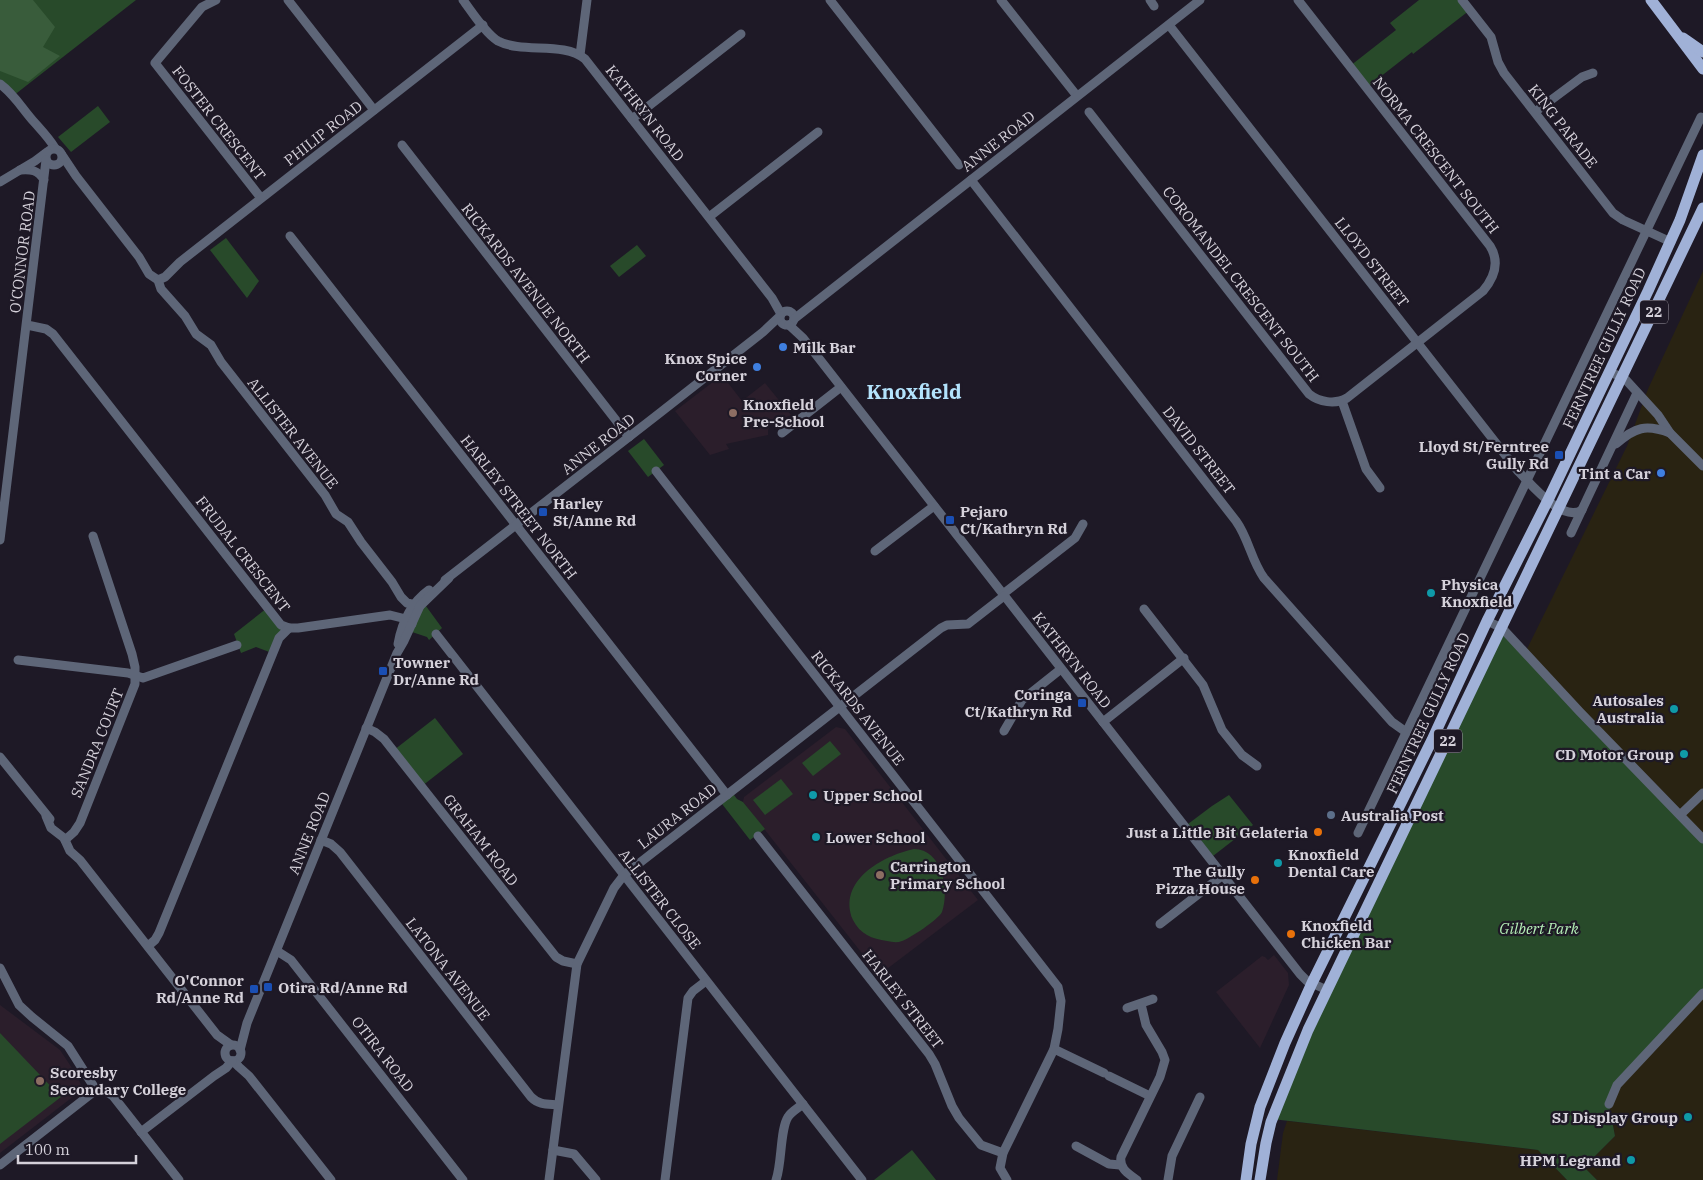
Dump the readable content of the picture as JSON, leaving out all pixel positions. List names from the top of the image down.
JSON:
{
  "streets": {
    "main road": ["22", "FERNTREE GULLY ROAD"],
    "street": [
      "KATHRYN ROAD",
      "FOSTER CRESCENT",
      "KING PARADE",
      "PHILIP ROAD",
      "ANNE ROAD",
      "NORMA CRESCENT SOUTH",
      "O'CONNOR ROAD",
      "LLOYD STREET",
      "RICKARDS AVENUE NORTH",
      "COROMANDEL CRESCENT SOUTH",
      "ALLISTER AVENUE",
      "DAVID STREET",
      "HARLEY STREET NORTH",
      "FRUDAL CRESCENT",
      "RICKARDS AVENUE",
      "SANDRA COURT",
      "LAURA ROAD",
      "GRAHAM ROAD",
      "ALLISTER CLOSE",
      "LATONA AVENUE",
      "HARLEY STREET",
      "OTIRA ROAD"
    ]
  },
  "crossings": [
    ["KATHRYN ROAD", "ANNE ROAD"],
    ["KATHRYN ROAD", "FERNTREE GULLY ROAD"],
    ["KATHRYN ROAD", "LAURA ROAD"],
    ["FOSTER CRESCENT", "PHILIP ROAD"],
    ["KING PARADE", "FERNTREE GULLY ROAD"],
    ["PHILIP ROAD", "ALLISTER AVENUE"],
    ["ANNE ROAD", "LLOYD STREET"],
    ["ANNE ROAD", "RICKARDS AVENUE NORTH"],
    ["ANNE ROAD", "ALLISTER AVENUE"],
    ["ANNE ROAD", "DAVID STREET"],
    ["ANNE ROAD", "HARLEY STREET NORTH"],
    ["ANNE ROAD", "GRAHAM ROAD"],
    ["ANNE ROAD", "LATONA AVENUE"],
    ["ANNE ROAD", "OTIRA ROAD"],
    ["NORMA CRESCENT SOUTH", "LLOYD STREET"],
    ["O'CONNOR ROAD", "ALLISTER AVENUE"],
    ["O'CONNOR ROAD", "FRUDAL CRESCENT"],
    ["LLOYD STREET", "FERNTREE GULLY ROAD"],
    ["FERNTREE GULLY ROAD", "DAVID STREET"],
    ["HARLEY STREET NORTH", "LAURA ROAD"],
    ["RICKARDS AVENUE", "LAURA ROAD"],
    ["RICKARDS AVENUE", "HARLEY STREET"],
    ["LAURA ROAD", "GRAHAM ROAD"],
    ["LAURA ROAD", "ALLISTER CLOSE"],
    ["LAURA ROAD", "LATONA AVENUE"]
  ],
  "districts": ["Knoxfield"],
  "parks": ["Gilbert Park"],
  "places": {
    "other": [
      "Milk Bar",
      "Knox Spice Corner",
      "Knoxfield Pre-School",
      "Tint a Car",
      "Physica Knoxfield",
      "Autosales Australia",
      "CD Motor Group",
      "Upper School",
      "Australia Post",
      "Just a Little Bit Gelateria",
      "Lower School",
      "Knoxfield Dental Care",
      "Carrington Primary School",
      "The Gully Pizza House",
      "Knoxfield Chicken Bar",
      "Scoresby Secondary College",
      "SJ Display Group",
      "HPM Legrand"
    ],
    "transit": [
      "Lloyd St/Ferntree Gully Rd",
      "Harley St/Anne Rd",
      "Pejaro Ct/Kathryn Rd",
      "Towner Dr/Anne Rd",
      "Coringa Ct/Kathryn Rd",
      "Otira Rd/Anne Rd",
      "O'Connor Rd/Anne Rd"
    ]
  },
  "scale_bar": "100 m"
}
